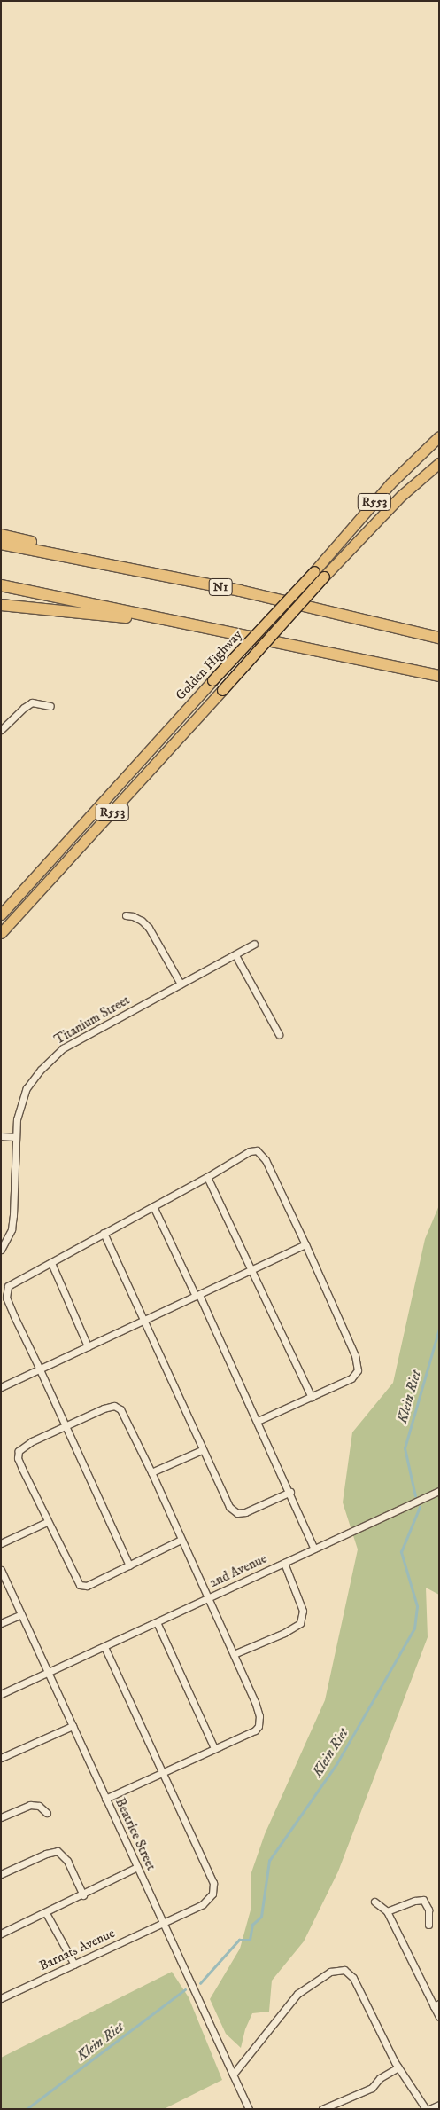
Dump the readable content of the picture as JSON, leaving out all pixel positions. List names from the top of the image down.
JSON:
{
  "streets": {
    "highway": ["N1"],
    "main road": ["R553", "Golden Highway"],
    "street": [
      "Titanium Street",
      "2nd Avenue",
      "Beatrice Street",
      "Barnats Avenue"
    ]
  },
  "crossings": [
    ["2nd Avenue", "Beatrice Street"],
    ["Beatrice Street", "Barnats Avenue"]
  ],
  "water": ["Klein Riet"]
}
